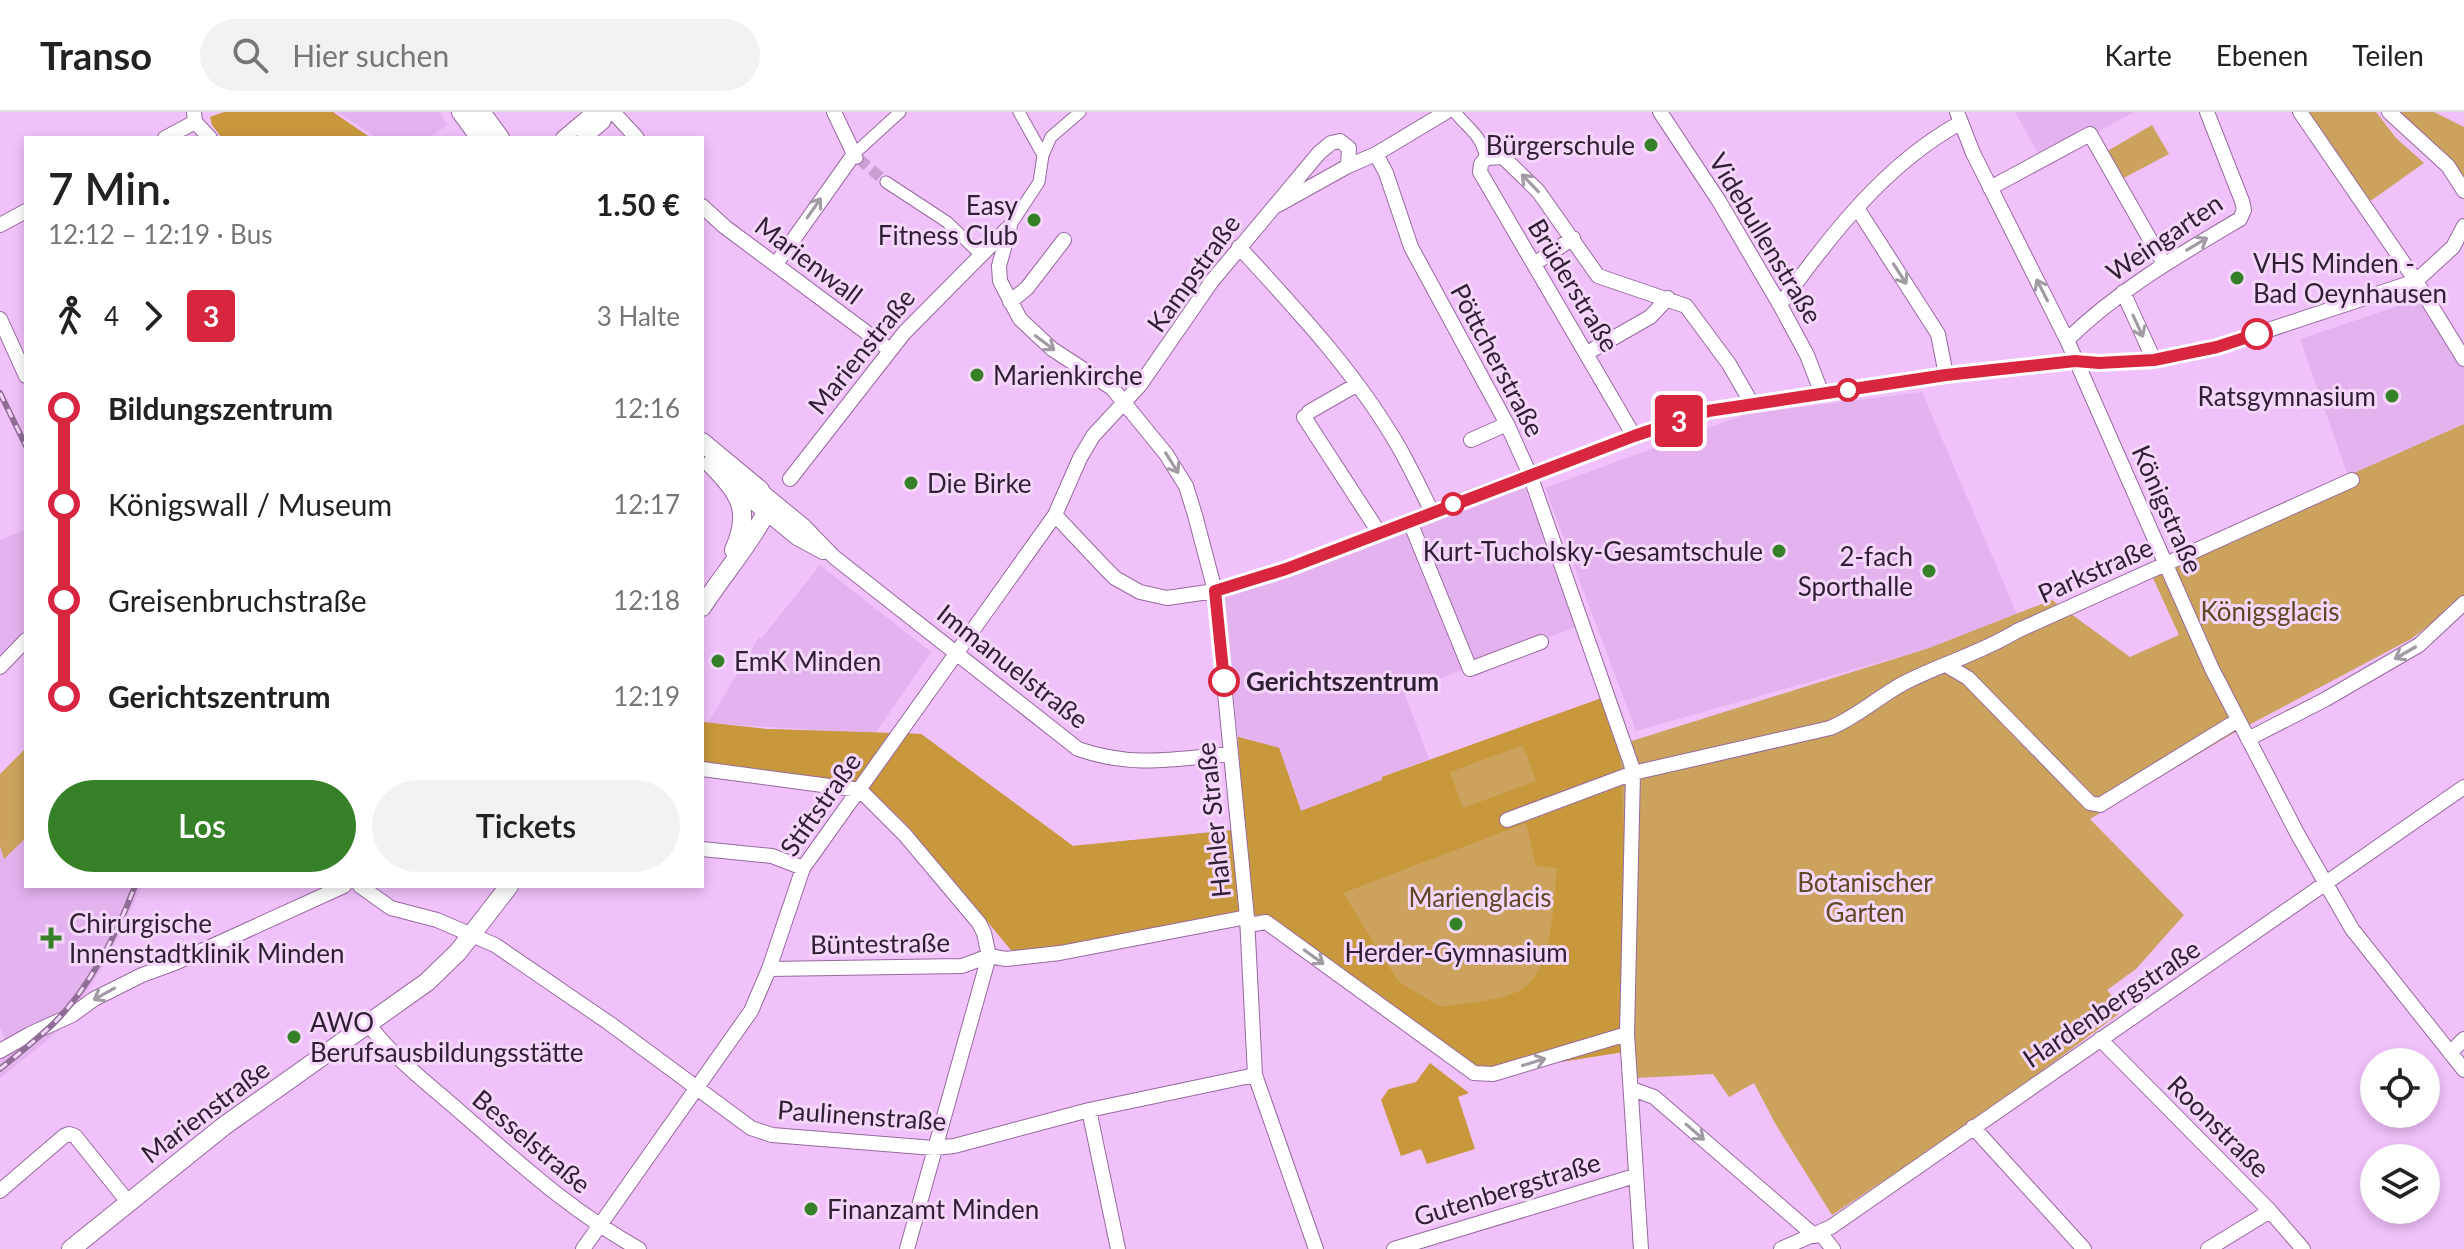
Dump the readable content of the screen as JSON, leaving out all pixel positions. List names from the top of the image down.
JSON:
{
  "streets": {
    "street": [
      "Weingarten",
      "Videbullenstraße",
      "Marienwall",
      "Kampstraße",
      "Brüderstraße",
      "Marienstraße",
      "Pöttcherstraße",
      "Königstraße",
      "Parkstraße",
      "Immanuelstraße",
      "Stiftstraße",
      "Hahler Straße",
      "Büntestraße",
      "Hardenbergstraße",
      "Paulinenstraße",
      "Roonstraße",
      "Besselstraße",
      "Gutenbergstraße"
    ]
  },
  "crossings": [
    ["Weingarten", "Königstraße"],
    ["Marienwall", "Marienstraße"],
    ["Kampstraße", "Pöttcherstraße"],
    ["Kampstraße", "Stiftstraße"],
    ["Kampstraße", "Hahler Straße"],
    ["Marienstraße", "Paulinenstraße"],
    ["Marienstraße", "Besselstraße"],
    ["Königstraße", "Parkstraße"],
    ["Königstraße", "Hardenbergstraße"],
    ["Immanuelstraße", "Stiftstraße"],
    ["Immanuelstraße", "Hahler Straße"],
    ["Stiftstraße", "Hahler Straße"],
    ["Stiftstraße", "Büntestraße"],
    ["Stiftstraße", "Paulinenstraße"],
    ["Stiftstraße", "Besselstraße"],
    ["Hahler Straße", "Paulinenstraße"],
    ["Hardenbergstraße", "Roonstraße"]
  ],
  "parks": ["Königsglacis", "Botanischer Garten", "Marienglacis"],
  "places": {
    "other": [
      "Bürgerschule",
      "Easy Fitness Club",
      "VHS Minden - Bad Oeynhausen",
      "Marienkirche",
      "Ratsgymnasium",
      "Die Birke",
      "Kurt-Tucholsky-Gesamtschule",
      "2-fach Sporthalle",
      "EmK Minden",
      "Gerichtszentrum",
      "Herder-Gymnasium",
      "AWO Berufsausbildungsstätte",
      "Finanzamt Minden"
    ],
    "health": ["Chirurgische Innenstadtklinik Minden"]
  },
  "lines": ["bus line 3"],
  "page": {
    "header": "Transo",
    "search": "Hier suchen",
    "nav": ["Karte", "Ebenen", "Teilen"],
    "on_map": "3",
    "heading": ["7 Min.", "12:12 – 12:19 · Bus", "1.50 €"],
    "legs": ["4", "3", "3 Halte"],
    "list": [
      {
        "name": "Bildungszentrum",
        "value": "12:16"
      },
      {
        "name": "Königswall / Museum",
        "value": "12:17"
      },
      {
        "name": "Greisenbruchstraße",
        "value": "12:18"
      },
      {
        "name": "Gerichtszentrum",
        "value": "12:19"
      }
    ],
    "buttons": ["Los", "Tickets"]
  }
}
